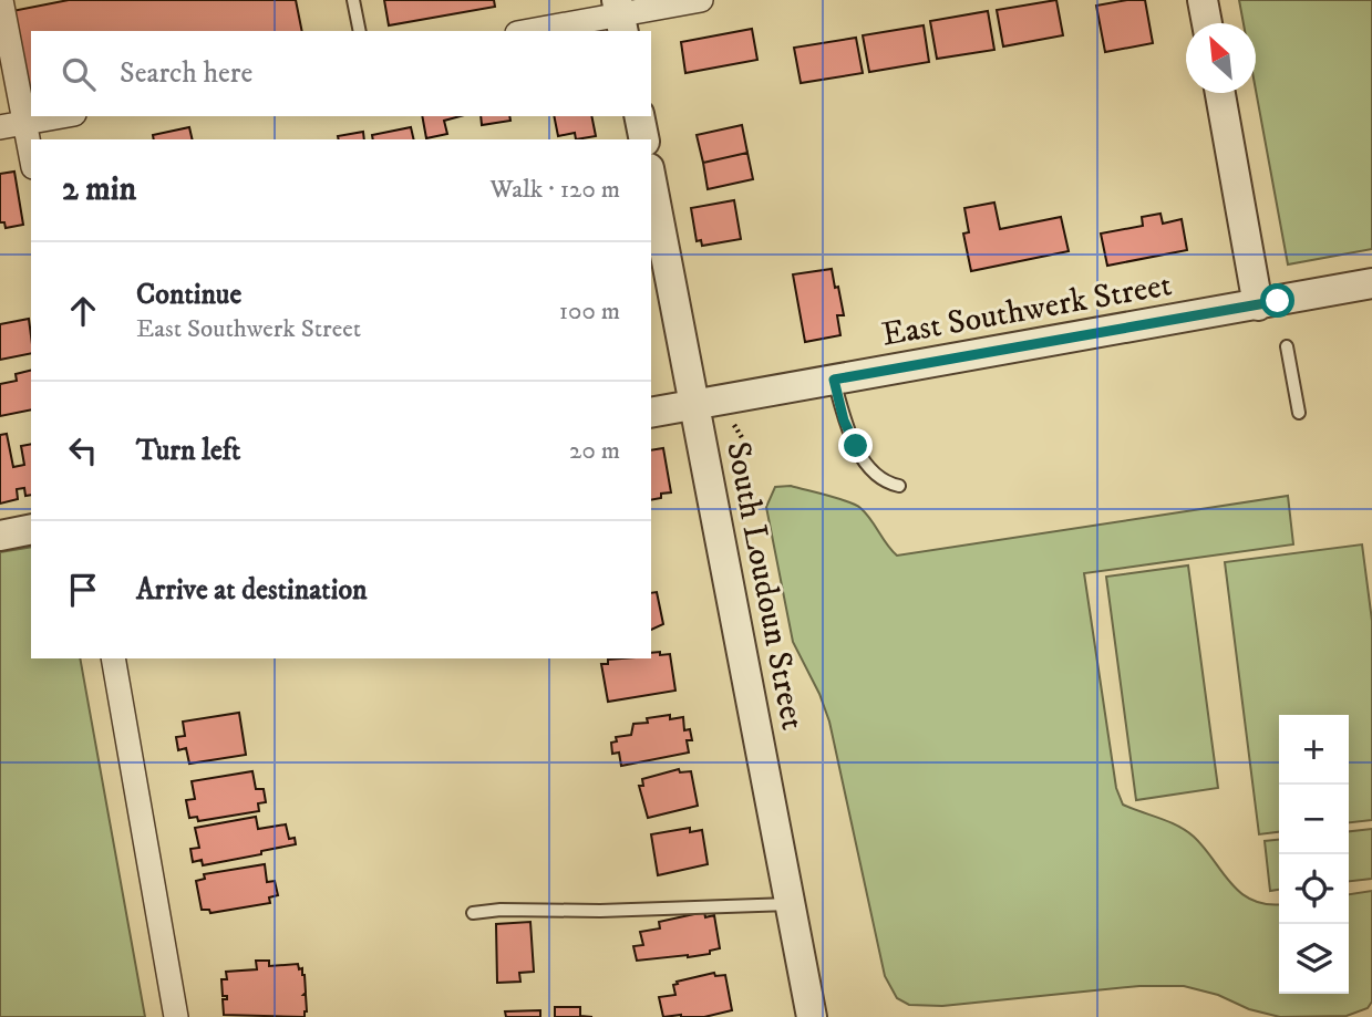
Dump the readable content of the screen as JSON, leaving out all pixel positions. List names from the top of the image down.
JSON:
{
  "streets": {
    "street": ["East Southwerk Street", "South Loudoun Street"]
  },
  "crossings": [
    ["East Southwerk Street", "South Loudoun Street"]
  ],
  "north": "top left",
  "page": {
    "search": "Search here",
    "heading": ["2 min", "Walk · 120 m"],
    "list": [
      ["Continue", "East Southwerk Street", "100 m"],
      ["Turn left", "20 m"],
      "Arrive at destination"
    ],
    "map_buttons": ["+", "−"]
  }
}
